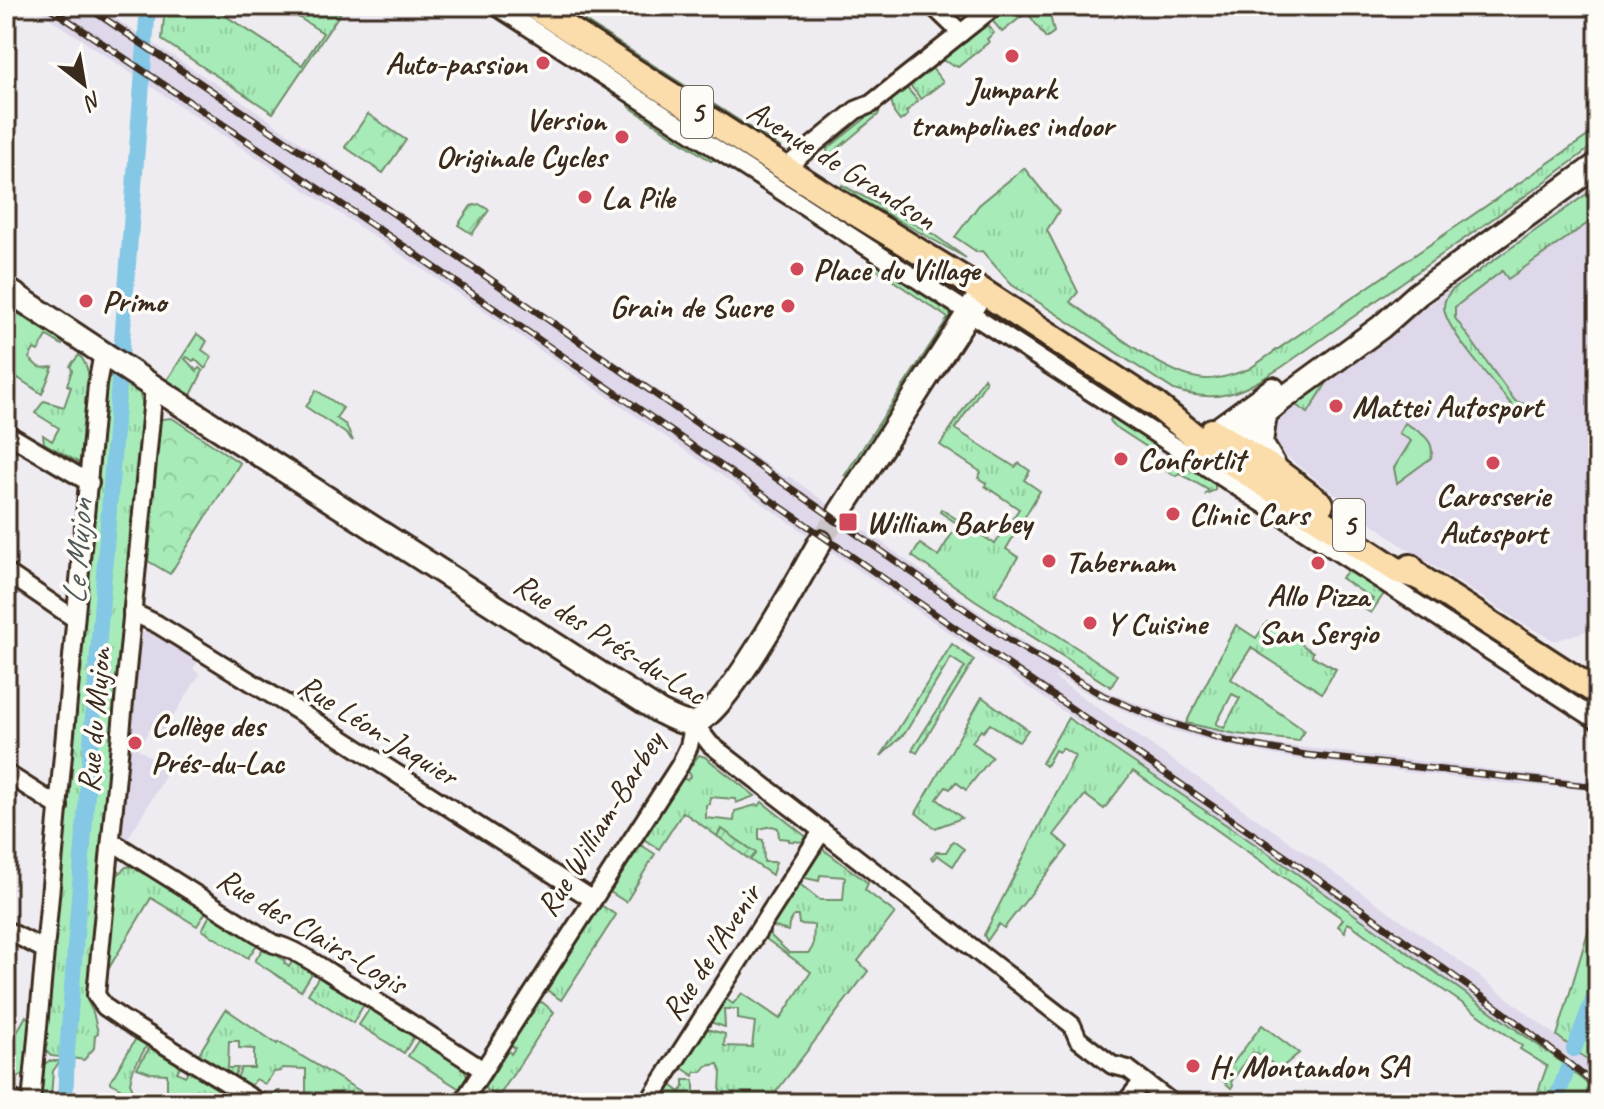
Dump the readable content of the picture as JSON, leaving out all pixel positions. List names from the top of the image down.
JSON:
{
  "streets": {
    "main road": ["5", "Avenue de Grandson"],
    "street": [
      "Rue des Prés-du-Lac",
      "Rue du Mujon",
      "Rue Léon-Jaquier",
      "Rue William-Barbey",
      "Rue des Clairs-Logis",
      "Rue de l'Avenir"
    ]
  },
  "crossings": [
    ["5", "Avenue de Grandson"],
    ["Rue des Prés-du-Lac", "Rue du Mujon"],
    ["Rue des Prés-du-Lac", "Rue William-Barbey"],
    ["Rue des Prés-du-Lac", "Rue de l'Avenir"],
    ["Rue du Mujon", "Rue Léon-Jaquier"],
    ["Rue du Mujon", "Rue des Clairs-Logis"],
    ["Rue Léon-Jaquier", "Rue William-Barbey"],
    ["Rue William-Barbey", "Rue des Clairs-Logis"]
  ],
  "water": ["Le Mujon"],
  "places": {
    "other": [
      "Jumpark trampolines indoor",
      "Auto-passion",
      "Version Originale Cycles",
      "La Pile",
      "Place du Village",
      "Primo",
      "Grain de Sucre",
      "Mattei Autosport",
      "Confortlit",
      "Carosserie Autosport",
      "Clinic Cars",
      "Tabernam",
      "Allo Pizza San Sergio",
      "Y Cuisine",
      "Collège des Prés-du-Lac",
      "H. Montandon SA"
    ],
    "transit": ["William Barbey"]
  },
  "north": "bottom right"
}
